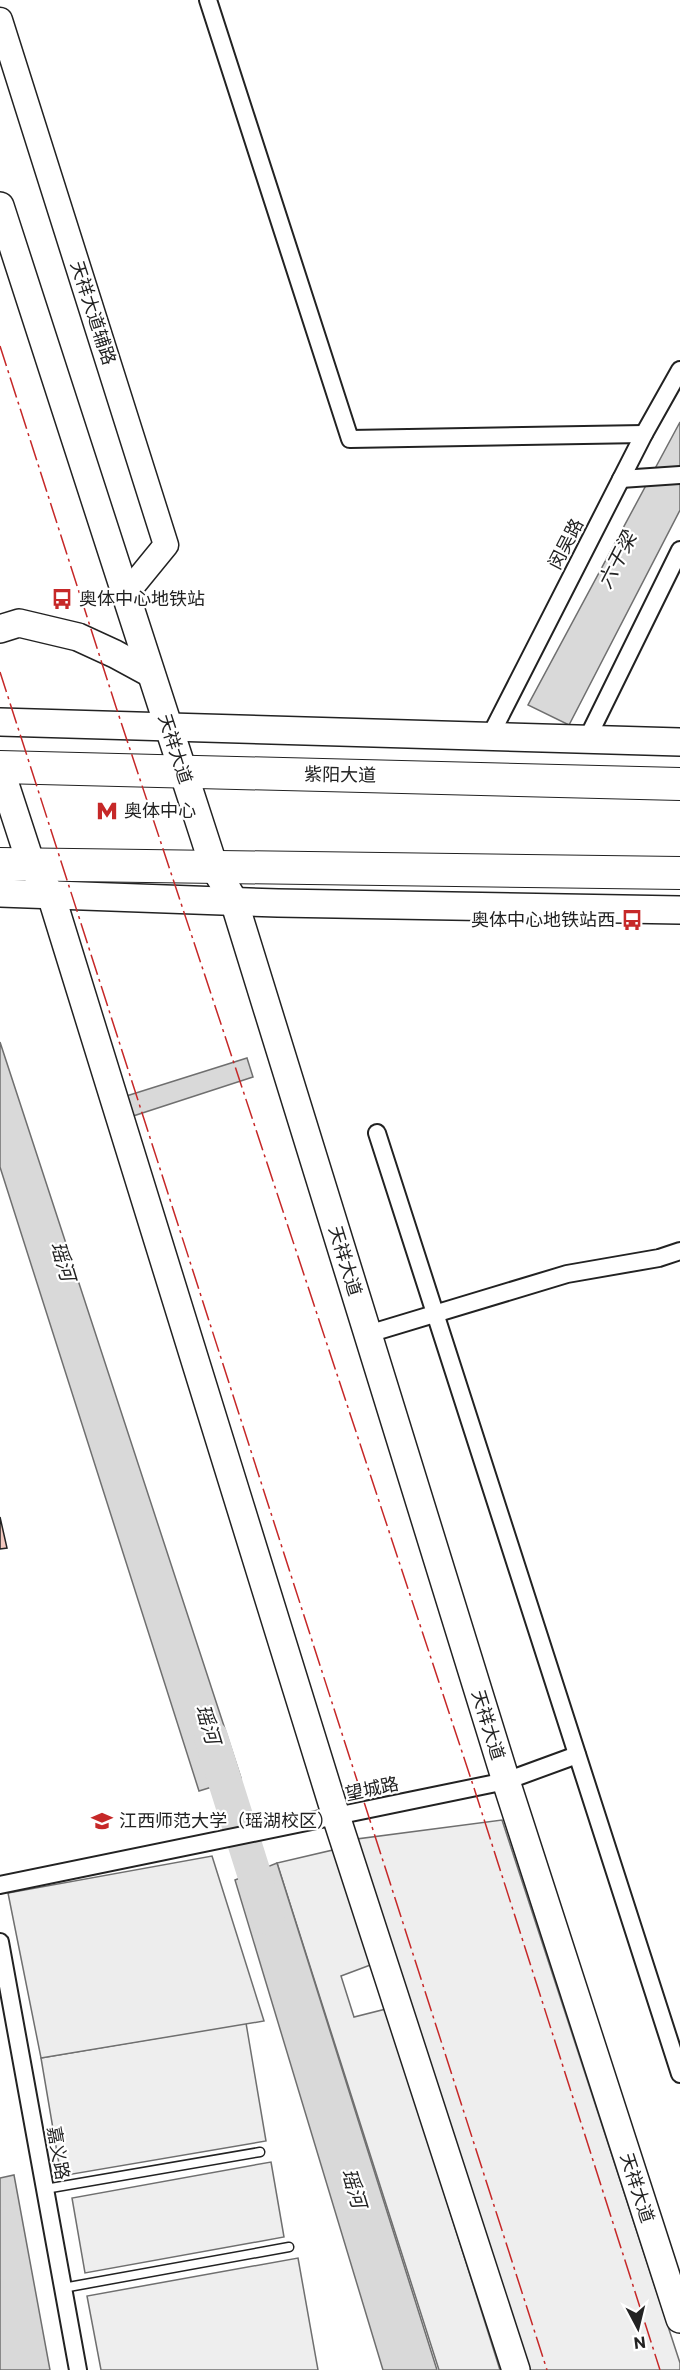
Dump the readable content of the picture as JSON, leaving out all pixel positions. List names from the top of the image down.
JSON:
{
  "streets": {
    "highway": ["紫阳大道"],
    "main road": ["天祥大道辅路", "天祥大道"],
    "street": ["闵吴路", "望城路", "嘉义路"]
  },
  "crossings": [
    ["天祥大道辅路", "天祥大道"],
    ["天祥大道", "紫阳大道"],
    ["天祥大道", "望城路"]
  ],
  "water": ["六干梁", "瑶河"],
  "places": {
    "bus stop": ["奥体中心地铁站", "奥体中心地铁站西"],
    "metro station": ["奥体中心"],
    "school or university": ["江西师范大学（瑶湖校区）"]
  },
  "north": "bottom"
}
